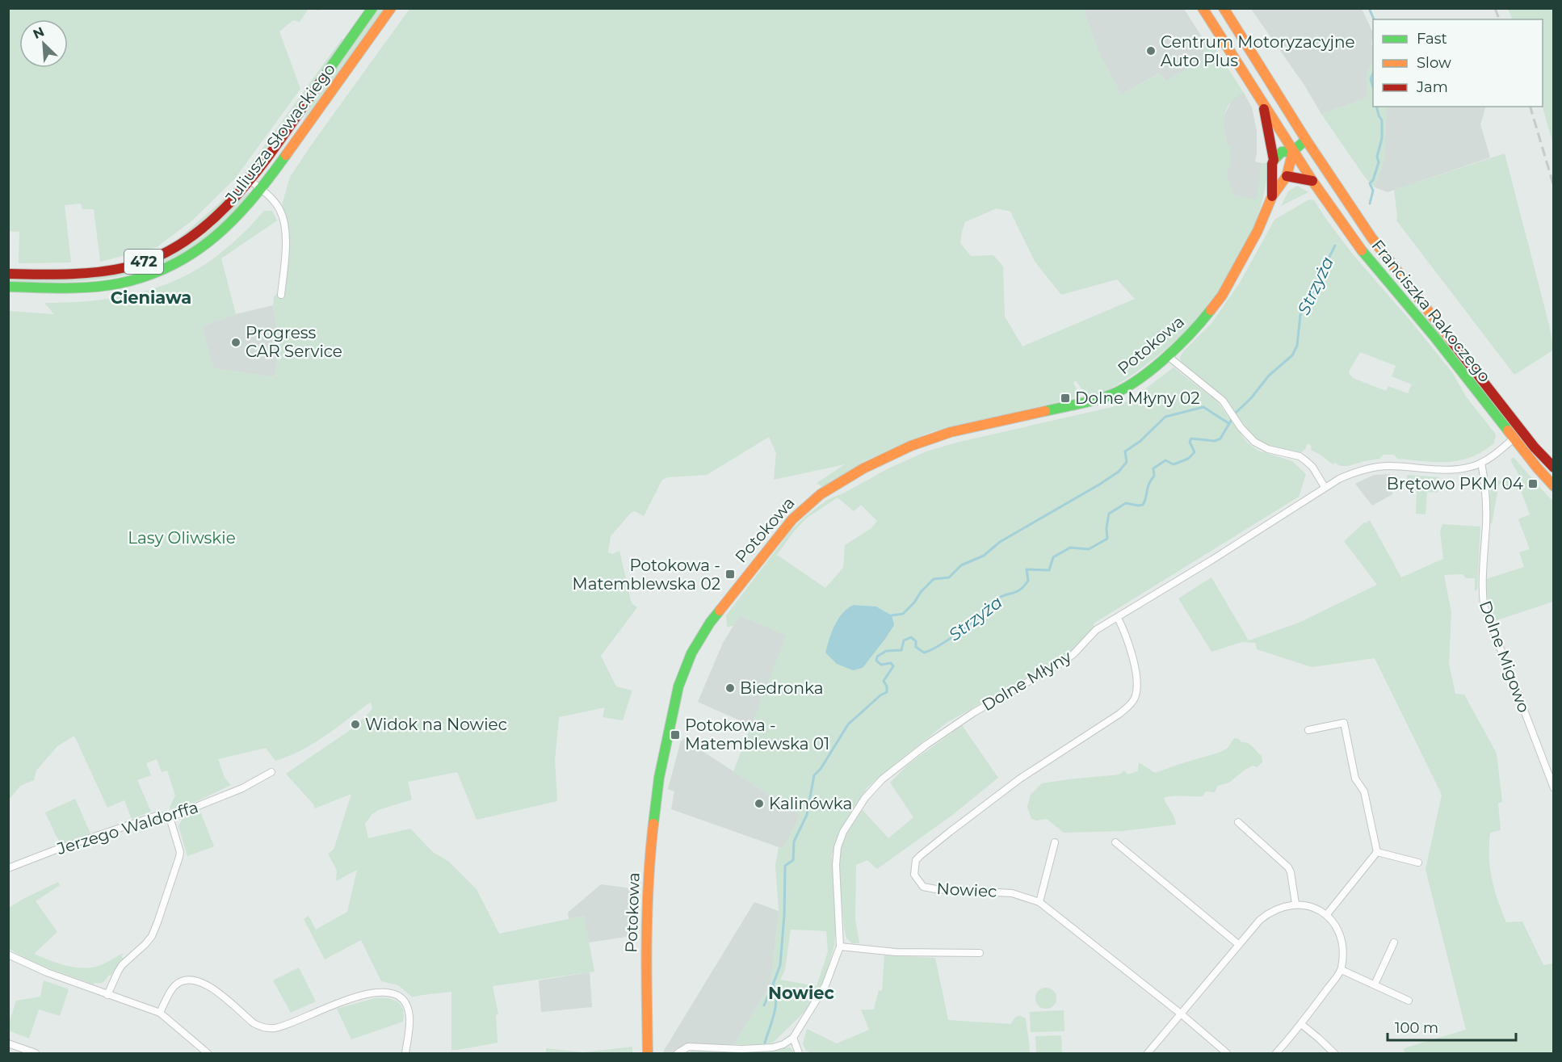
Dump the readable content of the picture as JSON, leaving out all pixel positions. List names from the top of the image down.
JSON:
{
  "streets": {
    "main road": [
      "Juliusza Słowackiego",
      "472",
      "Franciszka Rakoczego",
      "Potokowa"
    ],
    "street": [
      "Dolne Migowo",
      "Dolne Młyny",
      "Jerzego Waldorffa",
      "Nowiec"
    ]
  },
  "crossings": [
    ["Franciszka Rakoczego", "Potokowa"],
    ["Franciszka Rakoczego", "Dolne Młyny"],
    ["Dolne Migowo", "Dolne Młyny"],
    ["Dolne Młyny", "Nowiec"]
  ],
  "districts": ["Cieniawa", "Nowiec"],
  "water": ["Strzyża"],
  "parks": ["Lasy Oliwskie"],
  "places": {
    "other": [
      "Centrum Motoryzacyjne Auto Plus",
      "Progress CAR Service",
      "Biedronka",
      "Widok na Nowiec",
      "Kalinówka"
    ],
    "transit": [
      "Dolne Młyny 02",
      "Brętowo PKM 04",
      "Potokowa - Matemblewska 02",
      "Potokowa - Matemblewska 01"
    ]
  },
  "legend": ["Fast", "Slow", "Jam"],
  "scale_bar": "100 m",
  "north": "top left"
}
